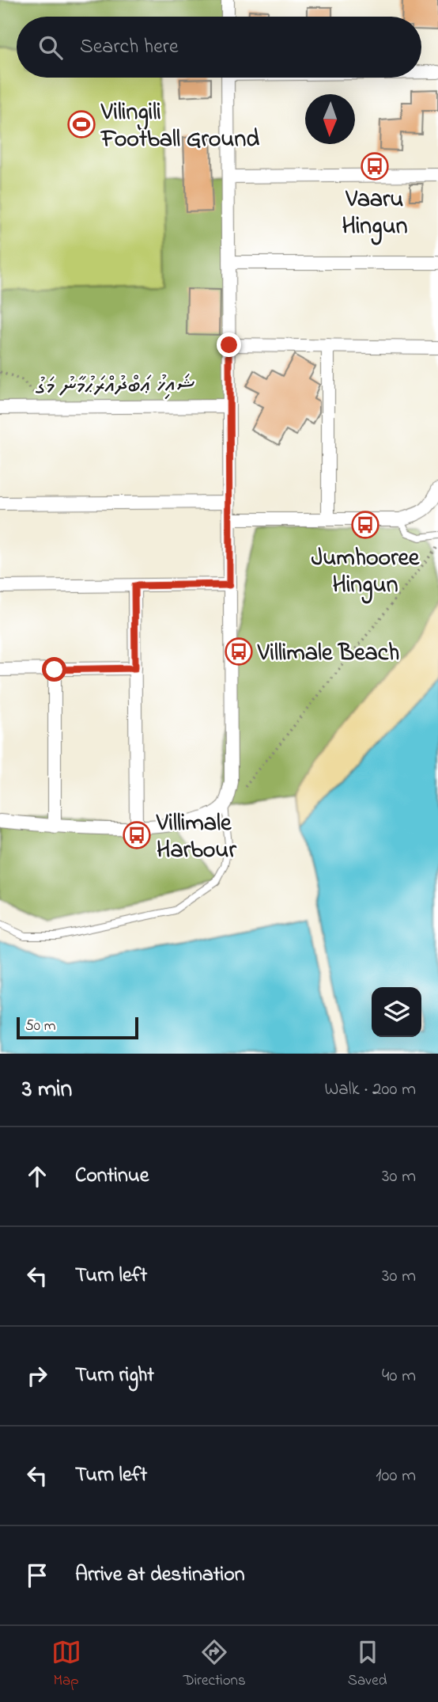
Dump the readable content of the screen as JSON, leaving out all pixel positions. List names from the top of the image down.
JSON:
{
  "streets": {
    "street": ["ޝައިިޚު ޢަބްދުއްރަޙުމާނު މަގު"]
  },
  "places": {
    "sports": ["Vilingili Football Ground"],
    "bus stop": [
      "Vaaru Hingun",
      "Jumhooree Hingun",
      "Villimale Beach",
      "Villimale Harbour"
    ]
  },
  "scale_bar": "50 m",
  "north": "bottom",
  "page": {
    "search": "Search here",
    "scale": "50 m",
    "heading": ["3 min", "Walk · 200 m"],
    "list": [
      ["Continue", "30 m"],
      ["Turn left", "30 m"],
      ["Turn right", "40 m"],
      ["Turn left", "100 m"],
      "Arrive at destination"
    ],
    "nav": ["Map", "Directions", "Saved"]
  }
}
